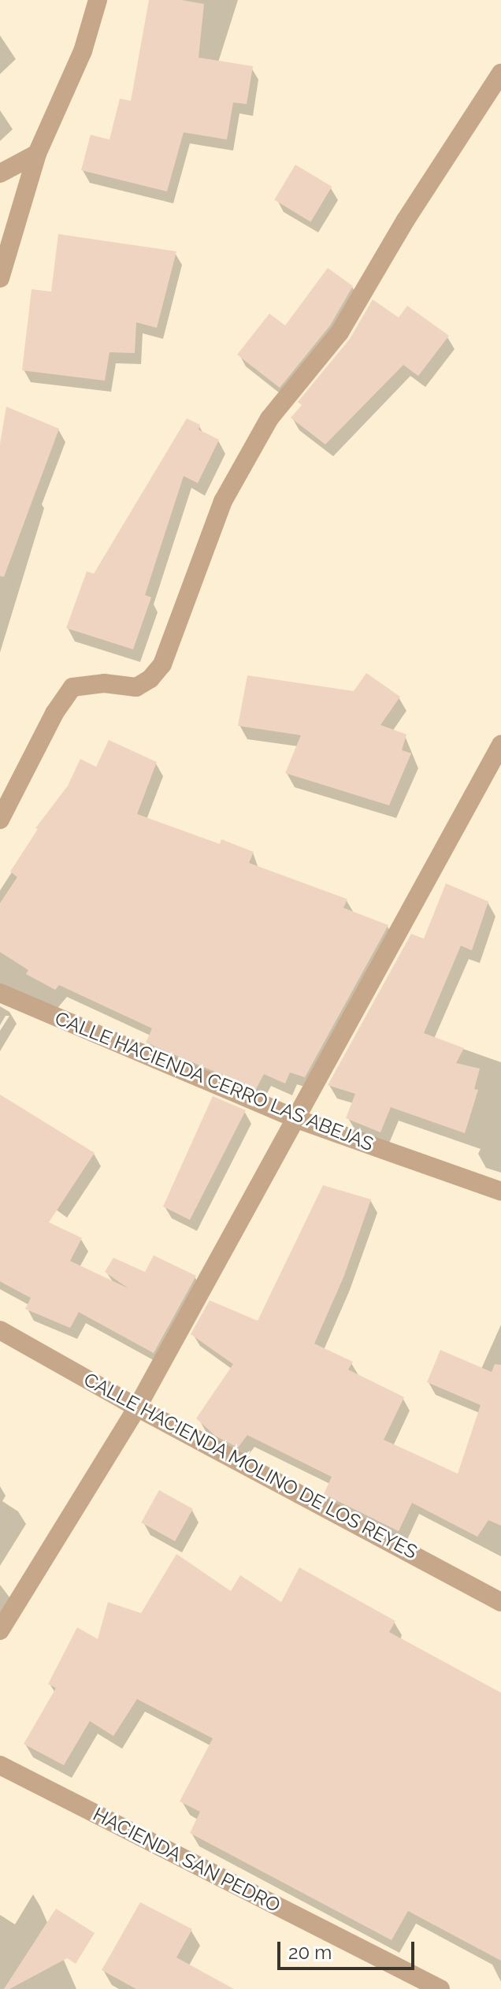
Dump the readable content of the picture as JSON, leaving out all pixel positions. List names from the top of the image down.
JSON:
{
  "streets": {
    "street": ["CALLE HACIENDA CERRO LAS ABEJAS", "CALLE HACIENDA MOLINO DE LOS REYES", "HACIENDA SAN PEDRO"]
  },
  "scale_bar": "20 m"
}
